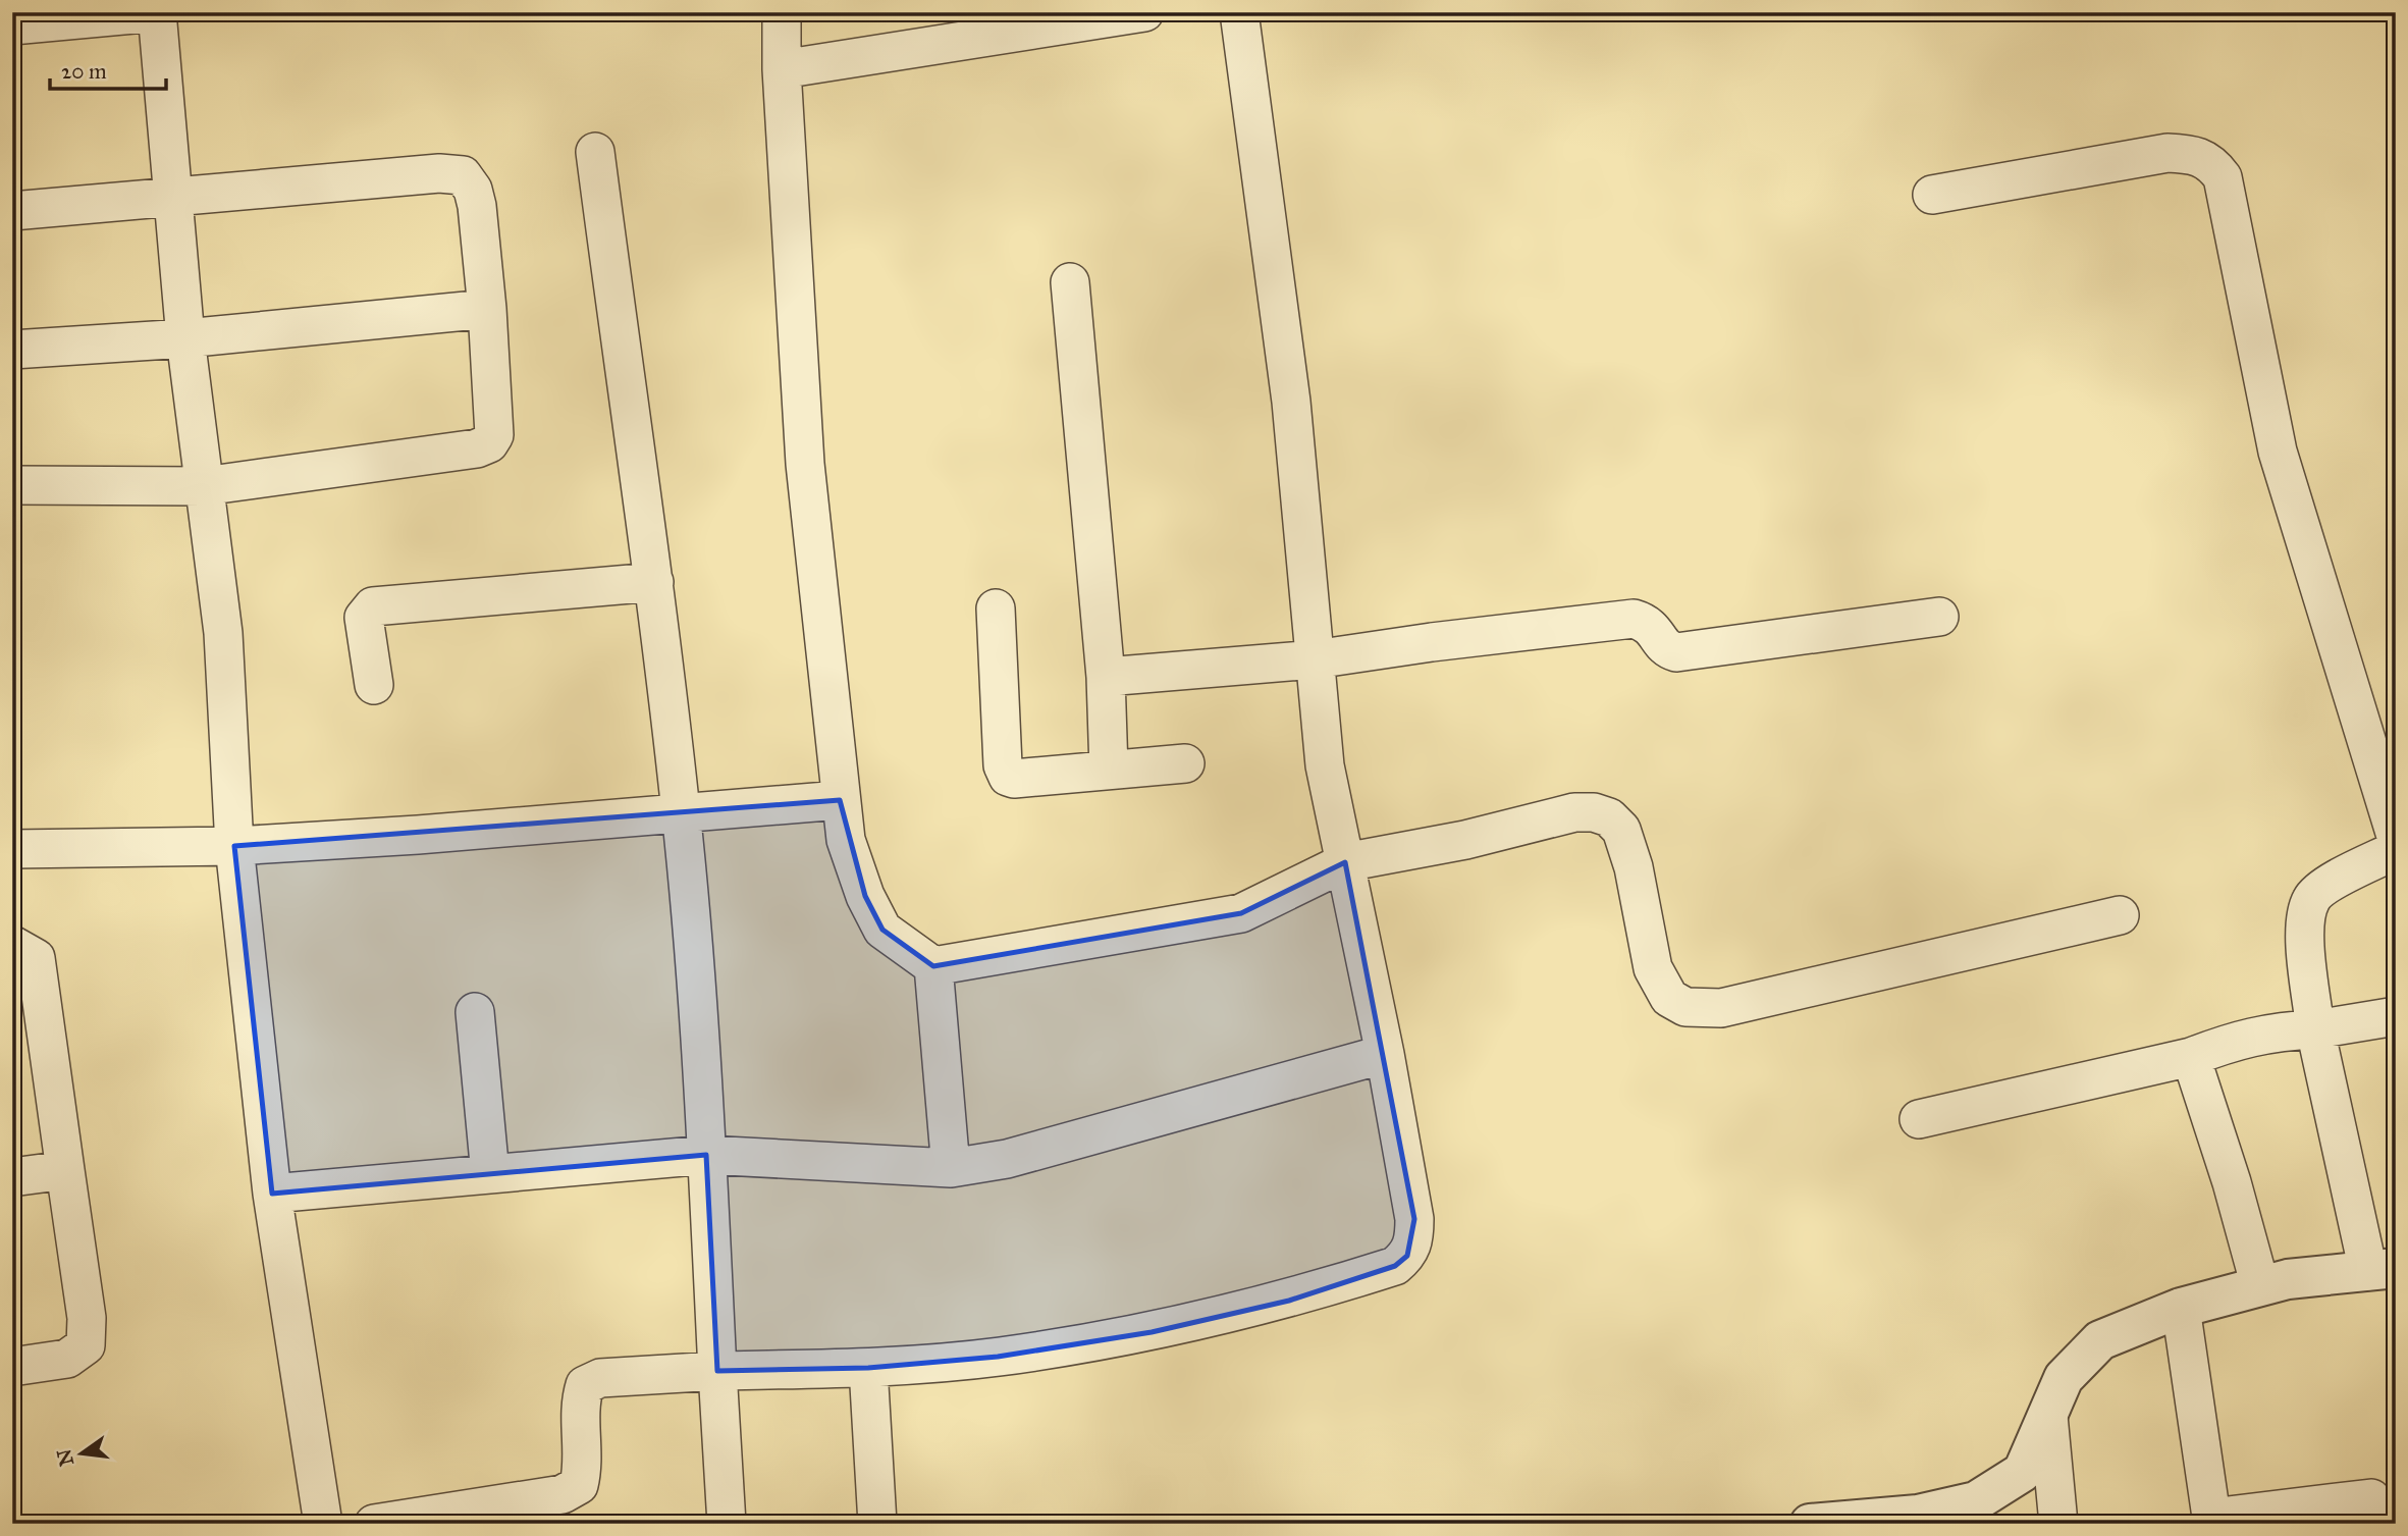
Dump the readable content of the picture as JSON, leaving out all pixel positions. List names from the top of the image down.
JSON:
{
  "scale_bar": "20 m",
  "north": "left"
}
